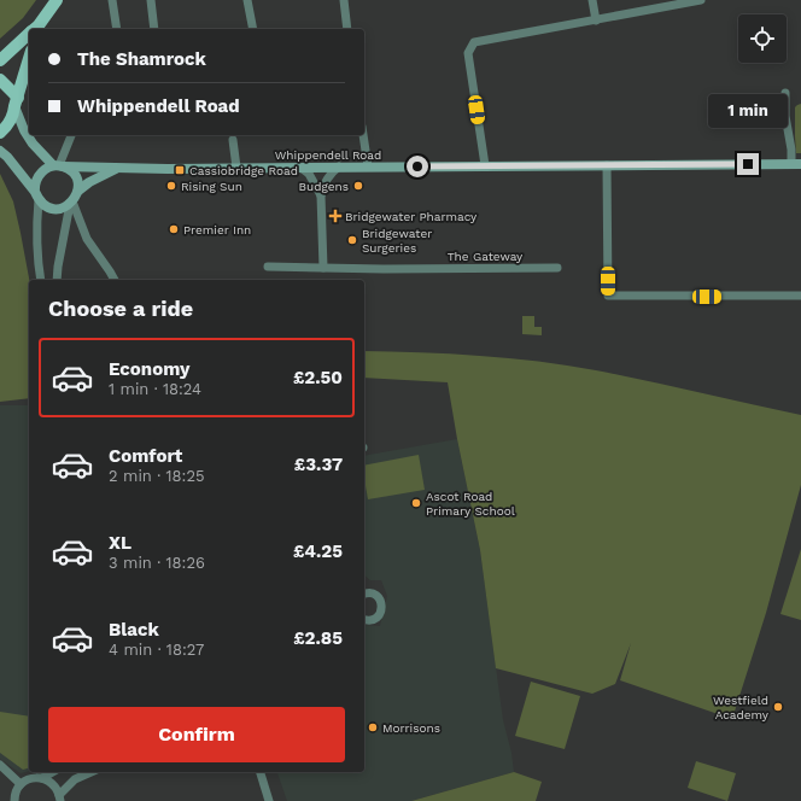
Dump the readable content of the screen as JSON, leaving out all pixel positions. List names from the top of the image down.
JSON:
{
  "streets": {
    "street": ["Whippendell Road", "The Gateway"]
  },
  "places": {
    "transit": ["Cassiobridge Road"],
    "other": [
      "Rising Sun",
      "Budgens",
      "Premier Inn",
      "Bridgewater Surgeries",
      "Ascot Road Primary School",
      "Westfield Academy",
      "Morrisons"
    ],
    "health": ["Bridgewater Pharmacy"]
  },
  "page": {
    "banner": ["The Shamrock", "Whippendell Road"],
    "bubble": "1 min",
    "heading": "Choose a ride",
    "list": [
      {
        "name": "Economy",
        "note": "1 min · 18:24",
        "value": "£2.50"
      },
      {
        "name": "Comfort",
        "note": "2 min · 18:25",
        "value": "£3.37"
      },
      {
        "name": "XL",
        "note": "3 min · 18:26",
        "value": "£4.25"
      },
      {
        "name": "Black",
        "note": "4 min · 18:27",
        "value": "£2.85"
      }
    ],
    "buttons": "Confirm"
  }
}
